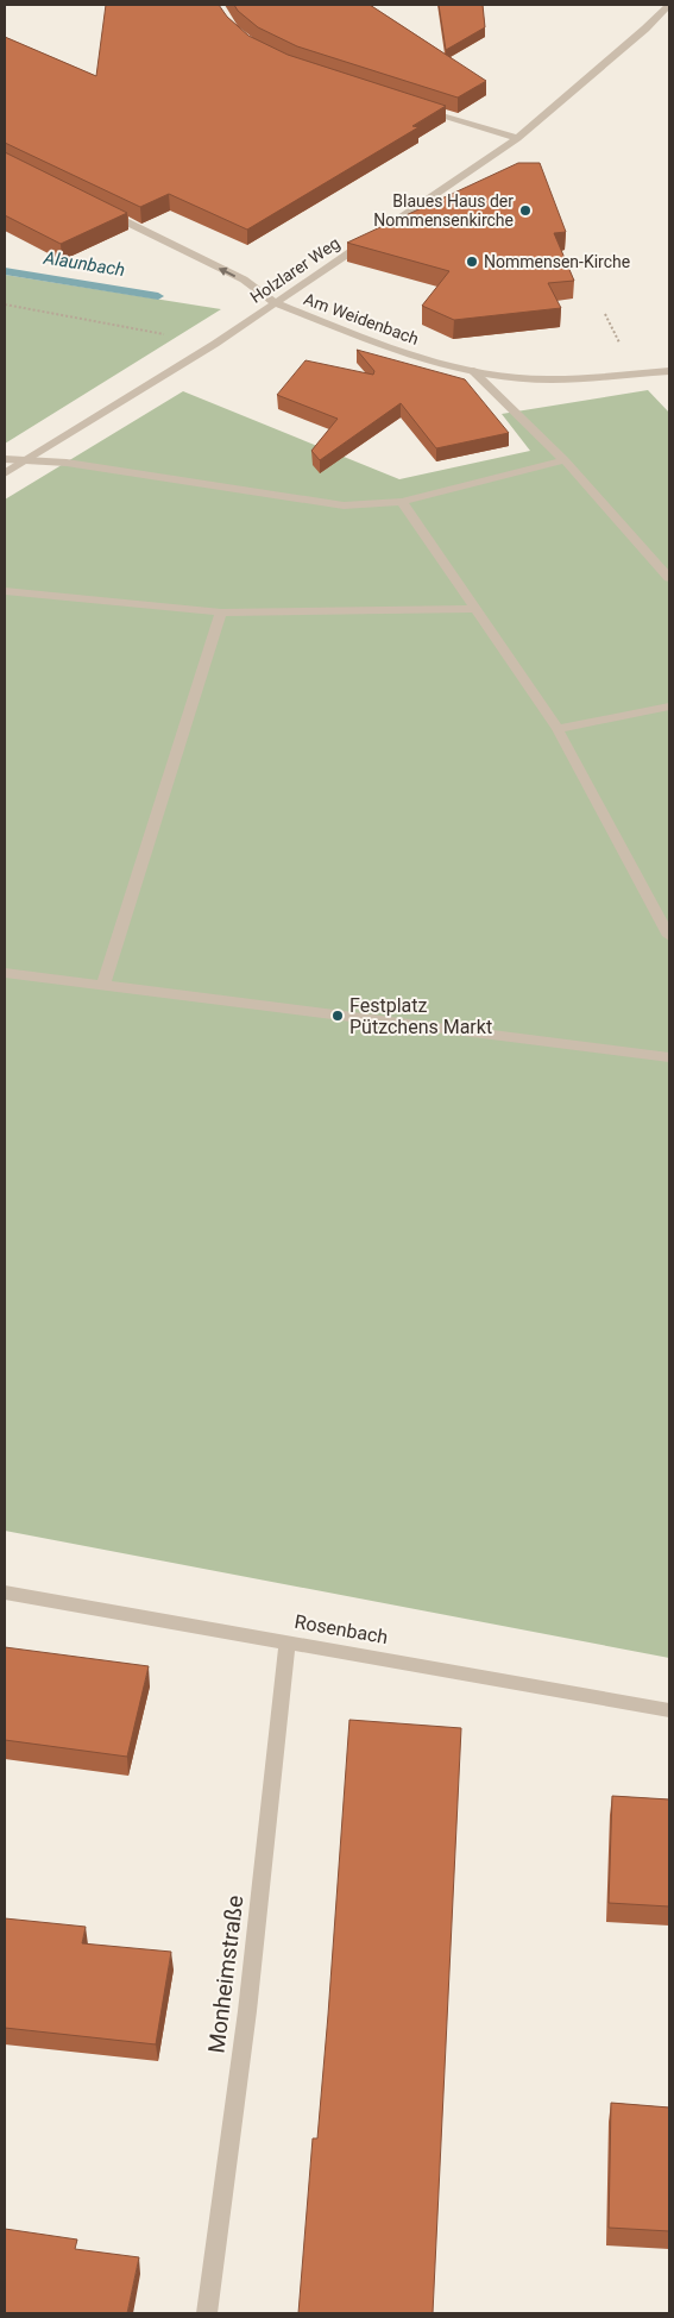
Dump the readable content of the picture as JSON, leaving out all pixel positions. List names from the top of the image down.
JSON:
{
  "streets": {
    "street": [
      "Holzlarer Weg",
      "Am Weidenbach",
      "Rosenbach",
      "Monheimstraße"
    ]
  },
  "crossings": [
    ["Holzlarer Weg", "Am Weidenbach"],
    ["Rosenbach", "Monheimstraße"]
  ],
  "water": ["Alaunbach"],
  "places": ["Blaues Haus der Nommensenkirche", "Nommensen-Kirche", "Festplatz Pützchens Markt"]
}
